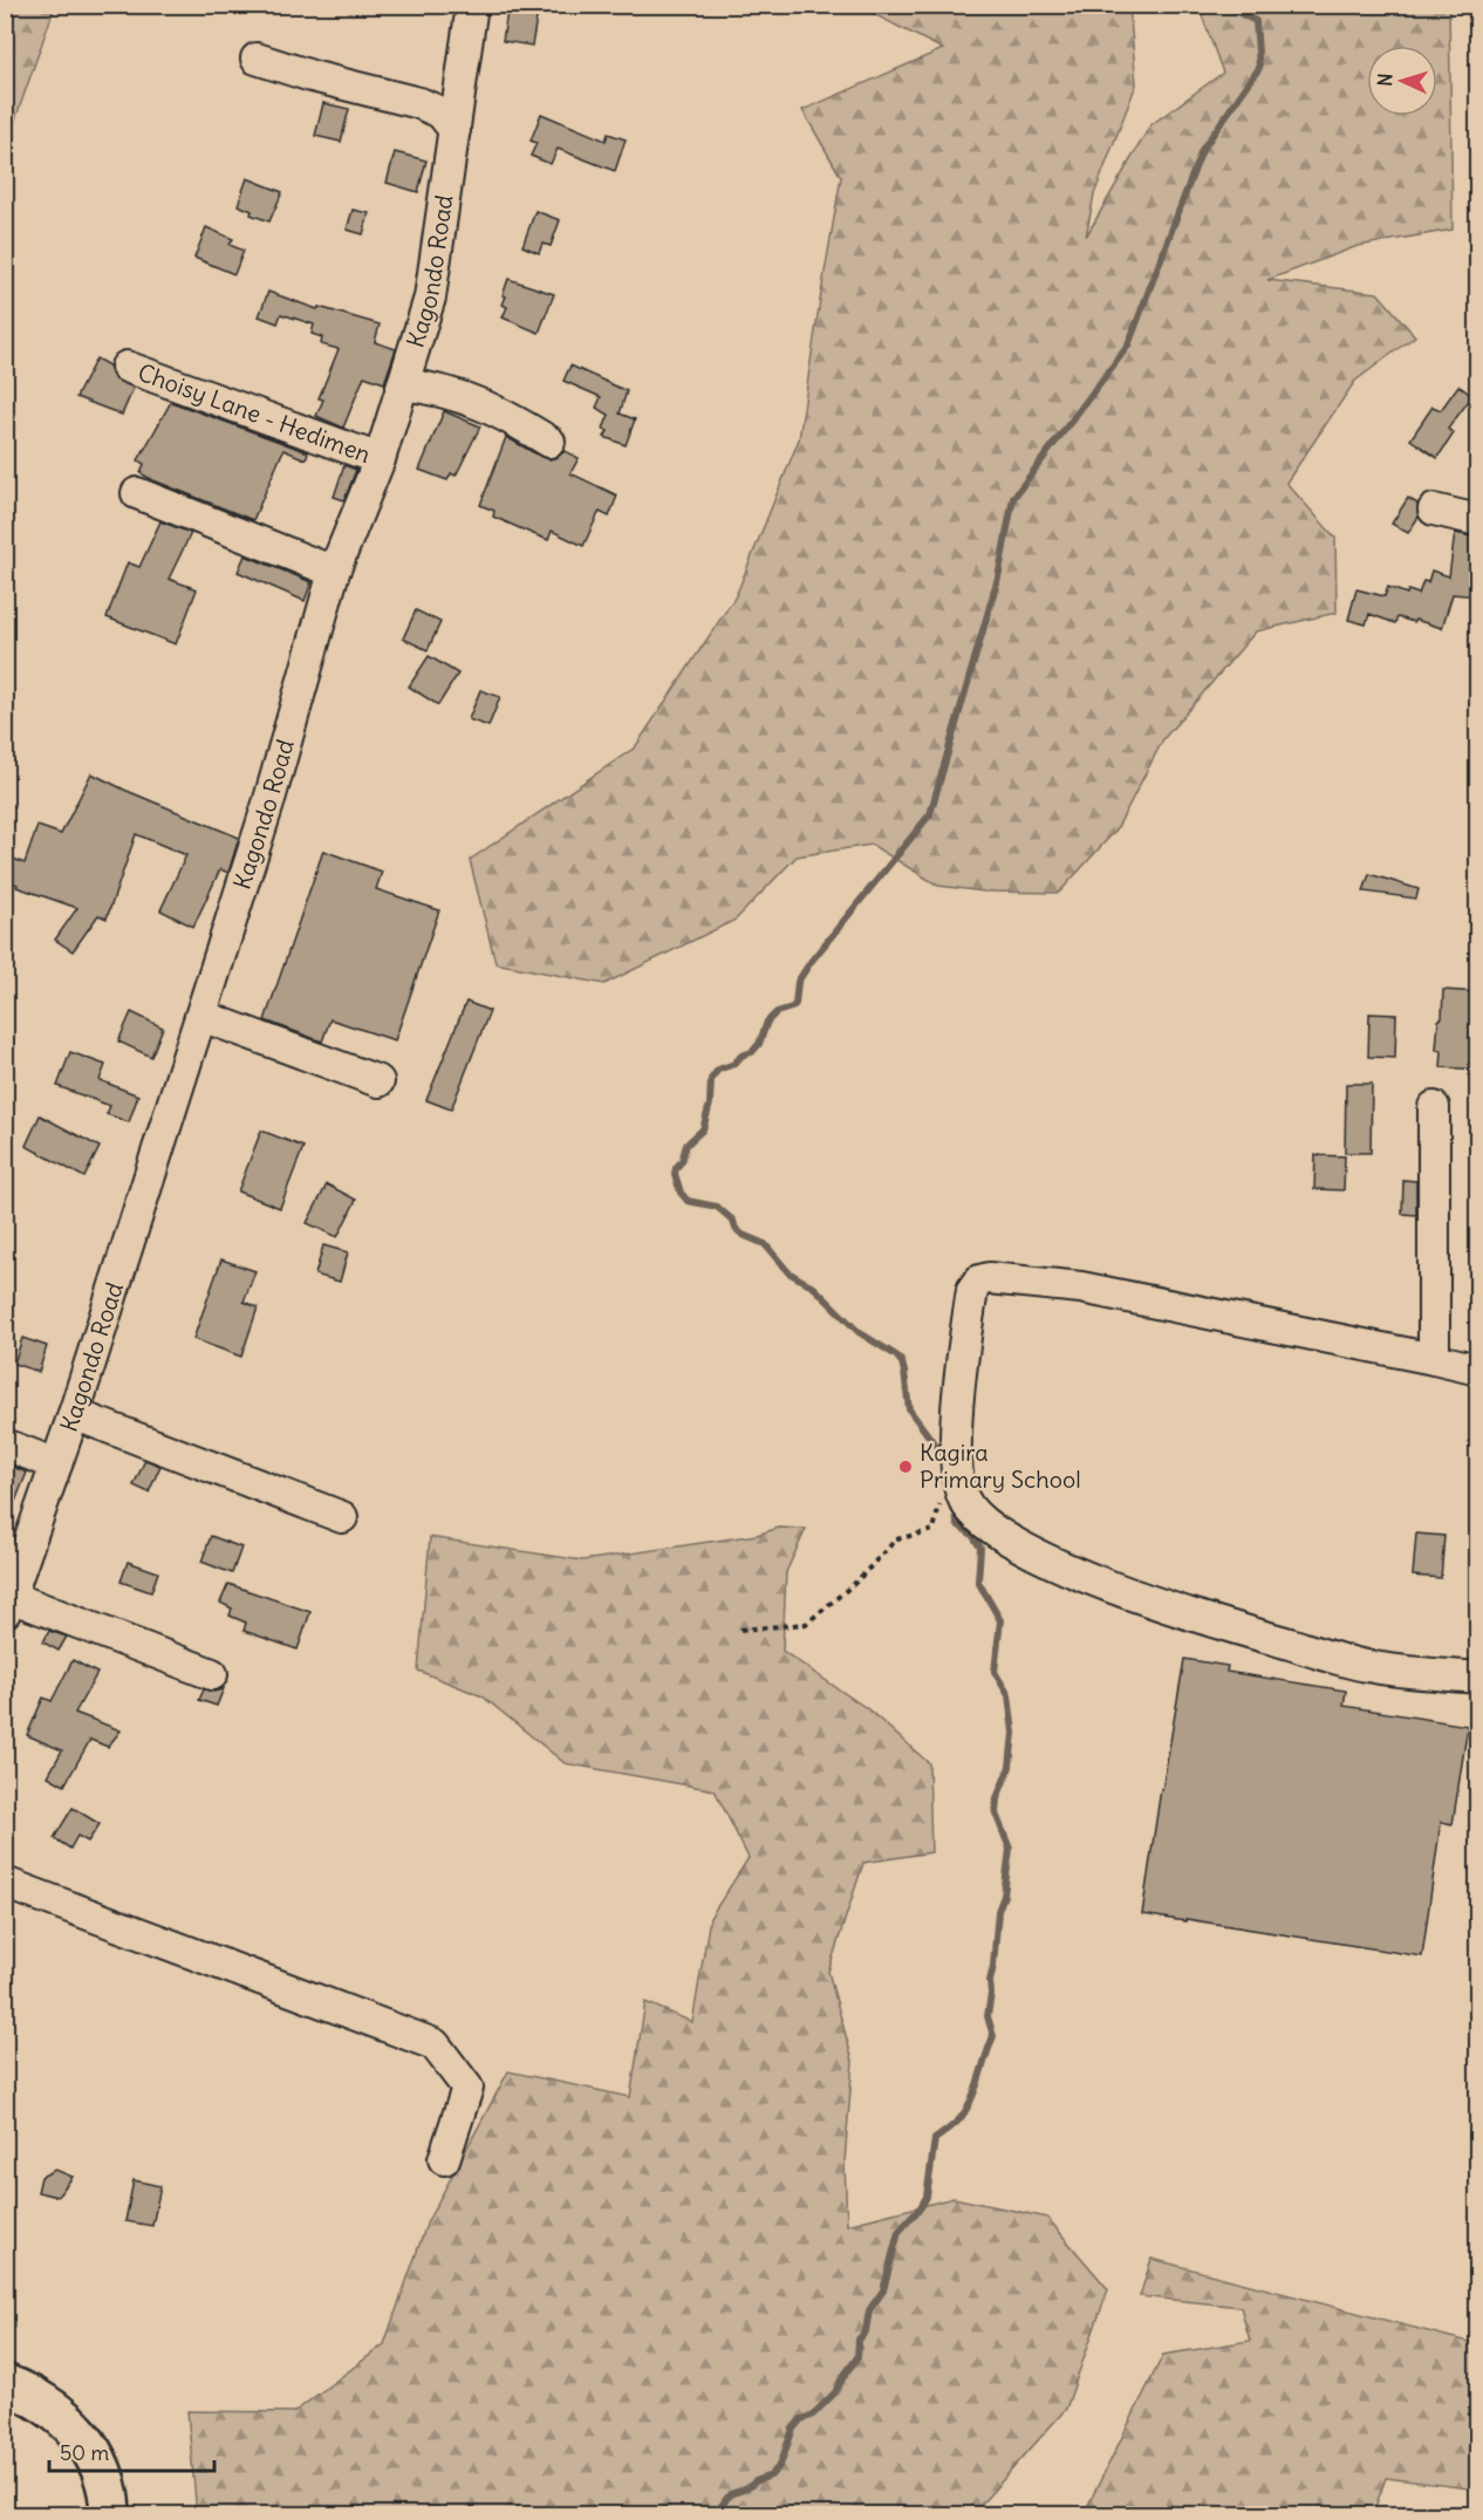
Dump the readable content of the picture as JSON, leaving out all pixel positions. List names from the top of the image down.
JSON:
{
  "streets": {
    "street": ["Kagondo Road", "Choisy Lane - Hedimen"]
  },
  "crossings": [
    ["Kagondo Road", "Choisy Lane - Hedimen"]
  ],
  "places": ["Kagira Primary School"],
  "scale_bar": "50 m",
  "north": "left"
}
